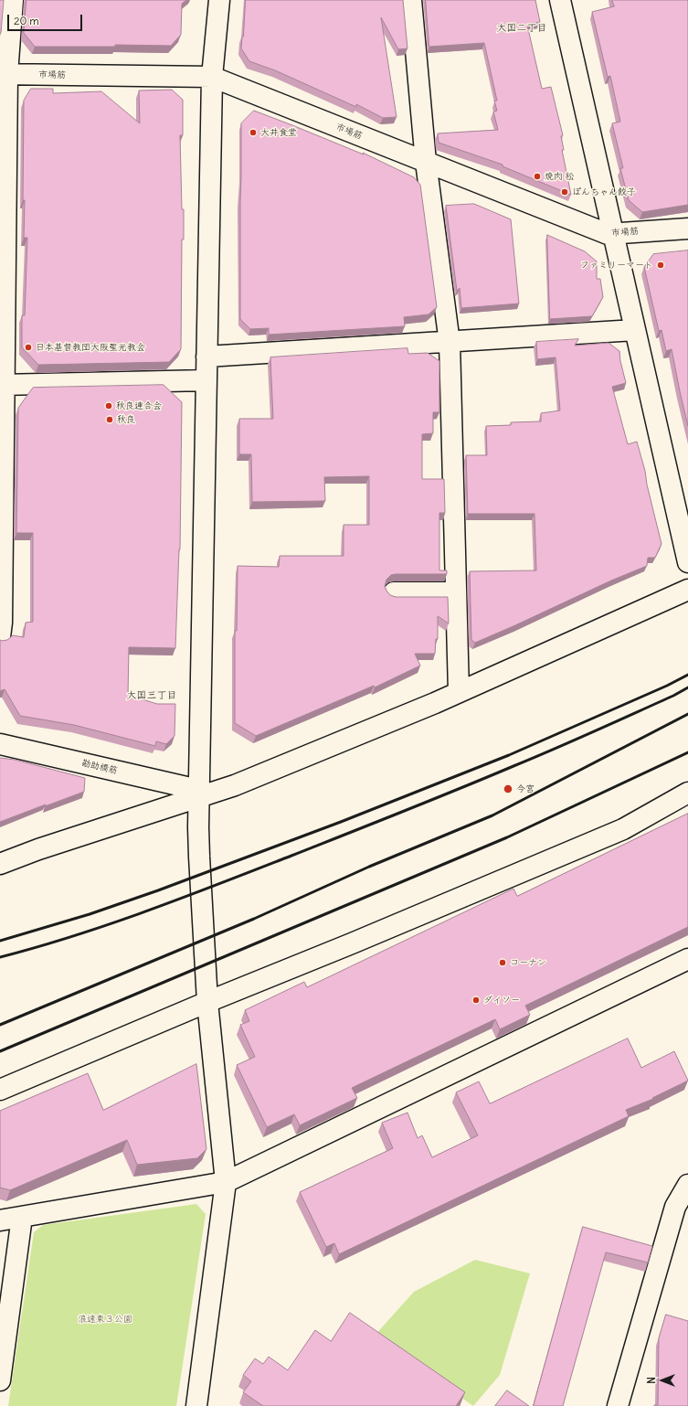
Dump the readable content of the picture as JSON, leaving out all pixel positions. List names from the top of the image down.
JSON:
{
  "streets": {
    "street": ["市場筋", "勘助橋筋"]
  },
  "districts": ["大国二丁目", "大国三丁目"],
  "parks": ["浪速東３公園"],
  "places": [
    "大井食堂",
    "焼肉 松",
    "ぽんちゃん餃子",
    "ファミリーマート",
    "日本基督教団大阪聖光教会",
    "秋良連合会",
    "秋良",
    "今宮",
    "コーナン",
    "ダイソー"
  ],
  "scale_bar": "20 m",
  "north": "left"
}
